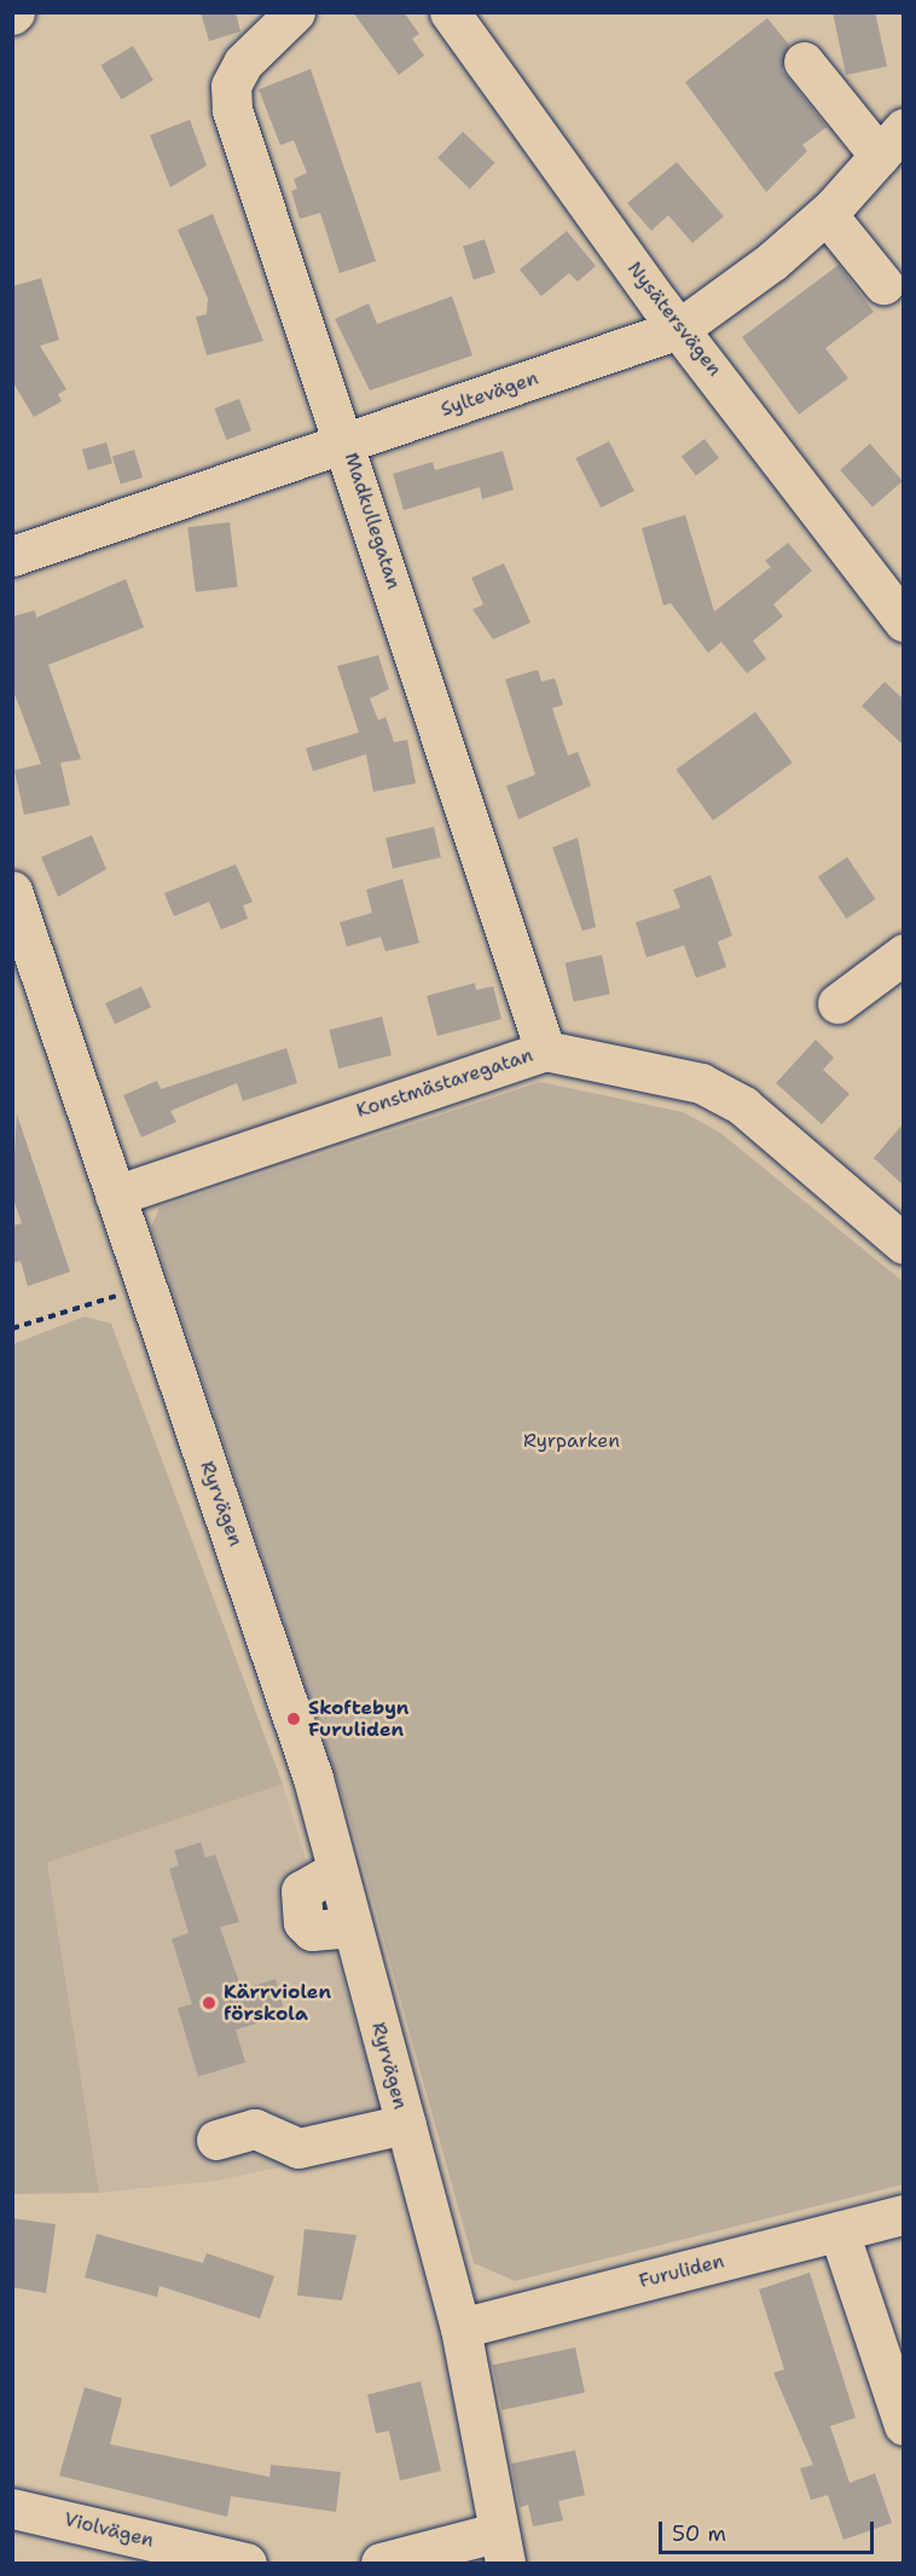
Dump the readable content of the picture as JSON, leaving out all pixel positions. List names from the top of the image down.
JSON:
{
  "streets": {
    "street": [
      "Nysätersvägen",
      "Syltevägen",
      "Madkullegatan",
      "Konstmästaregatan",
      "Ryrvägen",
      "Furuliden",
      "Violvägen"
    ]
  },
  "crossings": [
    ["Nysätersvägen", "Syltevägen"],
    ["Syltevägen", "Madkullegatan"],
    ["Madkullegatan", "Konstmästaregatan"],
    ["Konstmästaregatan", "Ryrvägen"],
    ["Ryrvägen", "Furuliden"]
  ],
  "parks": ["Ryrparken"],
  "places": ["Skoftebyn Furuliden", "Kärrviolen förskola"],
  "scale_bar": "50 m"
}
